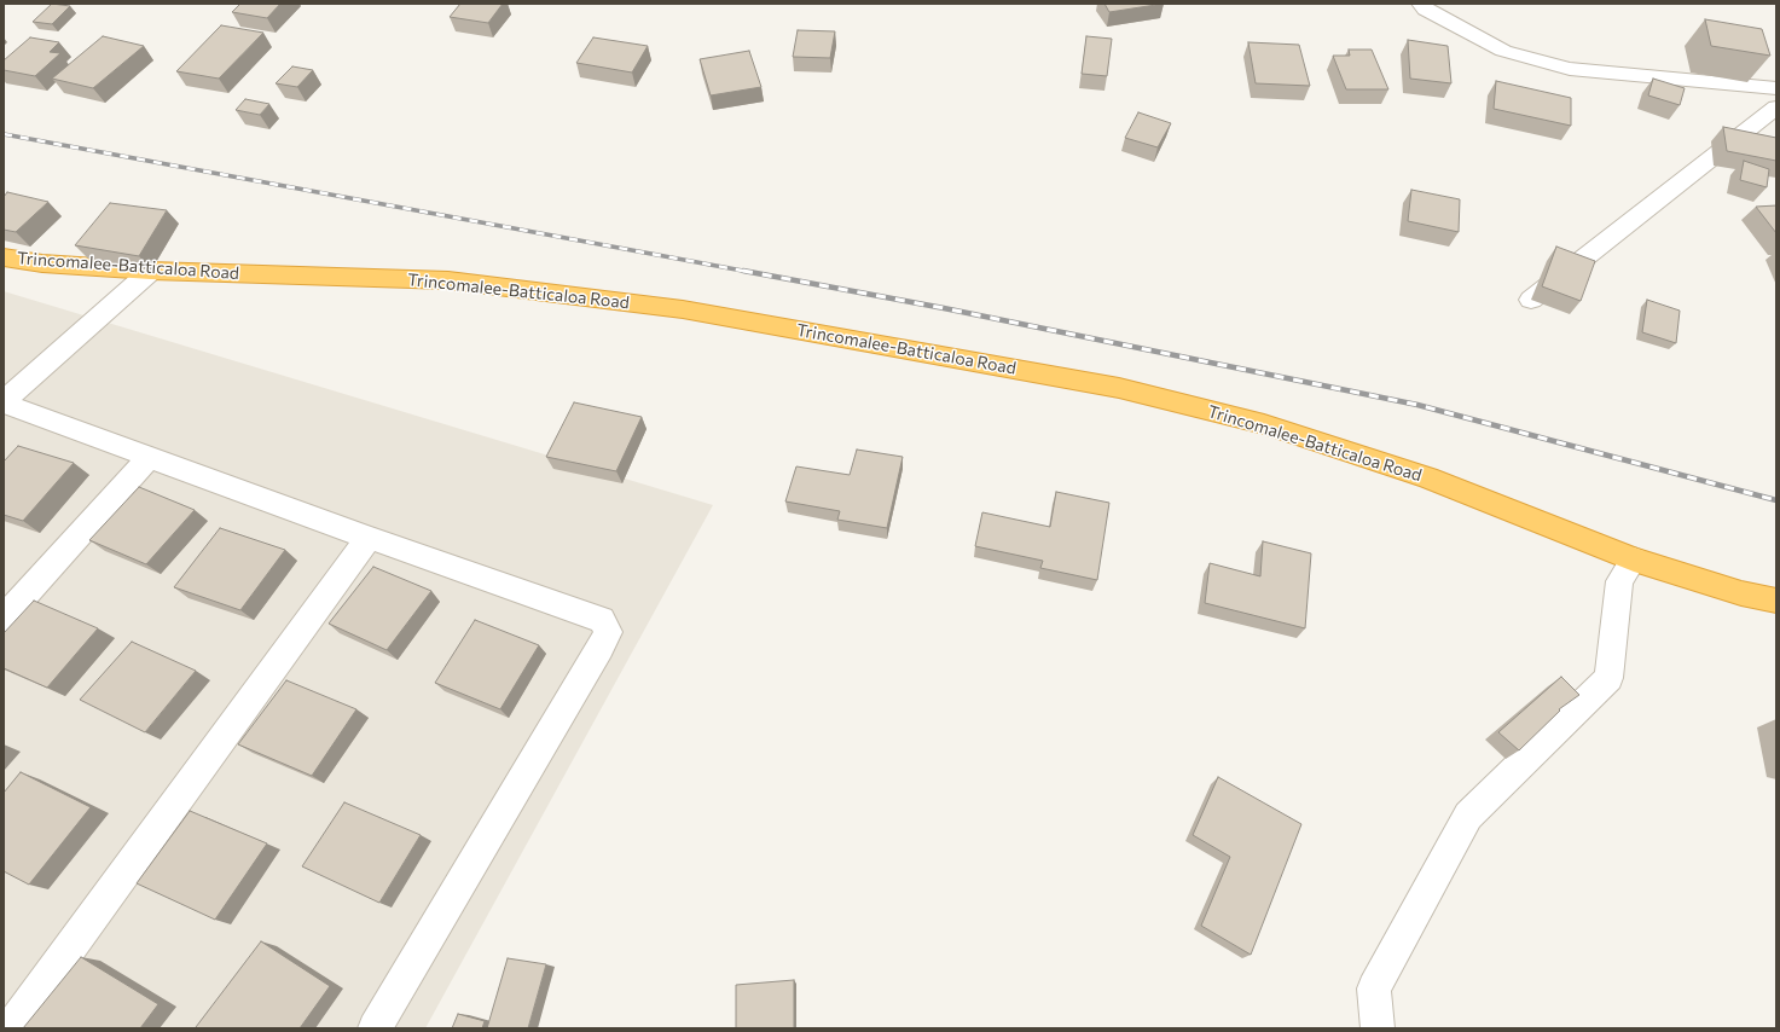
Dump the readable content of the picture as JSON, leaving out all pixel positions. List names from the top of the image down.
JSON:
{
  "streets": {
    "highway": ["Trincomalee-Batticaloa Road"]
  }
}
